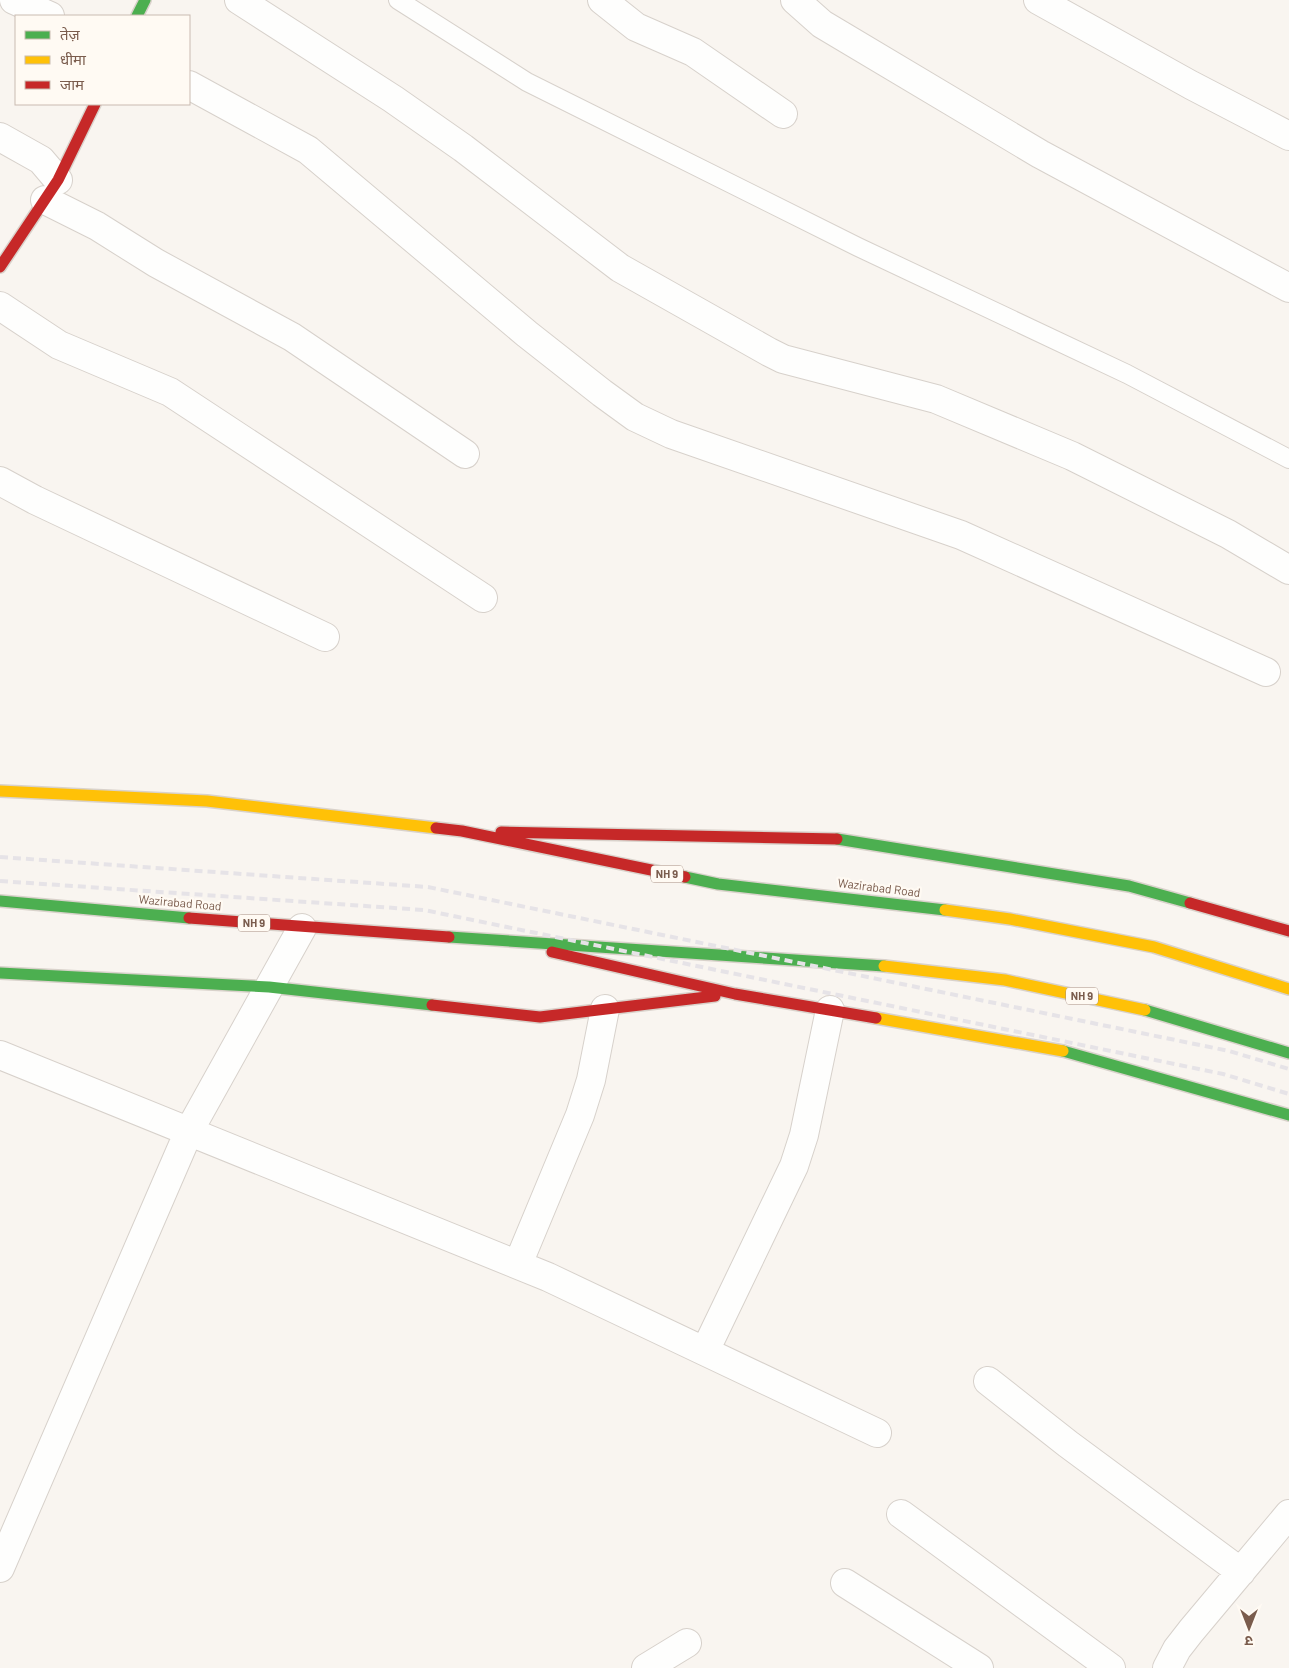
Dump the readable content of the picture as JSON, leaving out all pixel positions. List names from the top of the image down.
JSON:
{
  "streets": {
    "main road": ["NH 9", "Wazirabad Road"]
  },
  "legend": ["तेज़", "धीमा", "जाम"],
  "north": "bottom"
}
